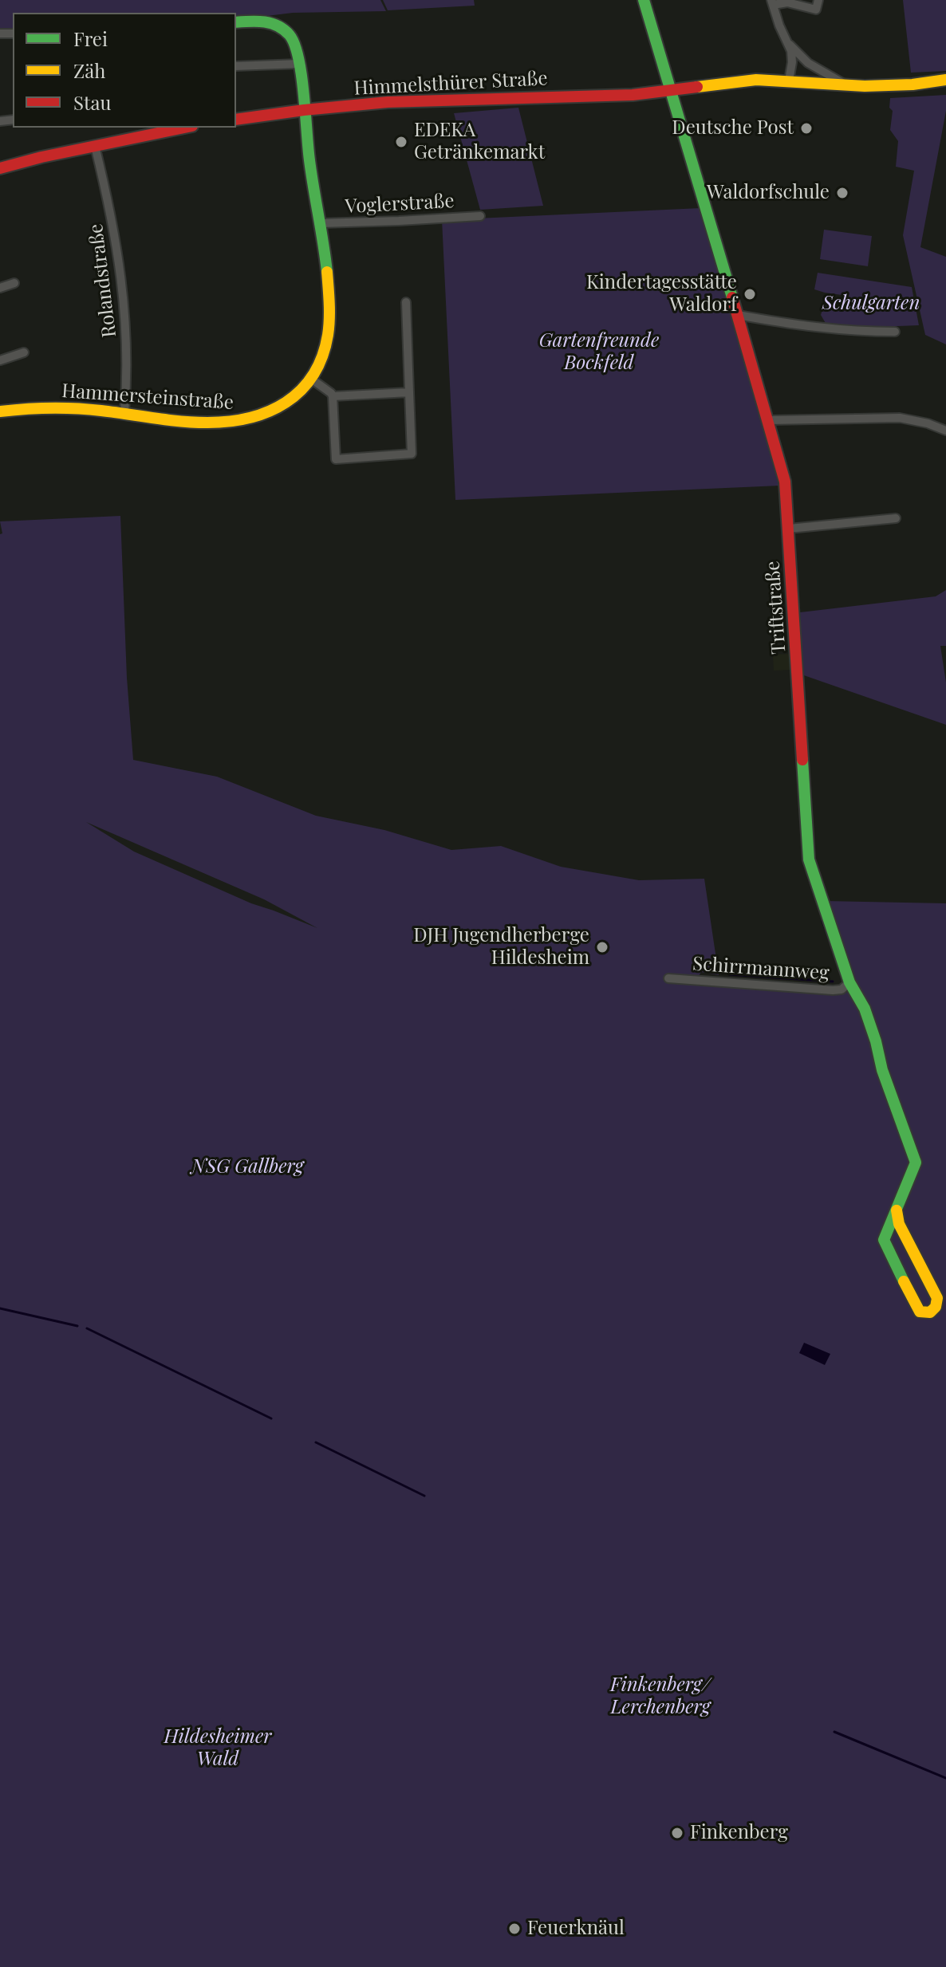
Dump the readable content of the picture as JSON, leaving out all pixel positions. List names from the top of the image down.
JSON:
{
  "streets": {
    "street": [
      "Himmelsthürer Straße",
      "Voglerstraße",
      "Rolandstraße",
      "Hammersteinstraße",
      "Triftstraße",
      "Schirrmannweg"
    ]
  },
  "crossings": [
    ["Himmelsthürer Straße", "Hammersteinstraße"],
    ["Himmelsthürer Straße", "Triftstraße"],
    ["Voglerstraße", "Hammersteinstraße"],
    ["Rolandstraße", "Hammersteinstraße"],
    ["Triftstraße", "Schirrmannweg"]
  ],
  "parks": [
    "Schulgarten",
    "Gartenfreunde Bockfeld",
    "NSG Gallberg",
    "Finkenberg/ Lerchenberg",
    "Hildesheimer Wald"
  ],
  "places": [
    "Deutsche Post",
    "EDEKA Getränkemarkt",
    "Waldorfschule",
    "Kindertagesstätte Waldorf",
    "DJH Jugendherberge Hildesheim",
    "Finkenberg",
    "Feuerknäul"
  ],
  "legend": ["Frei", "Zäh", "Stau"]
}
